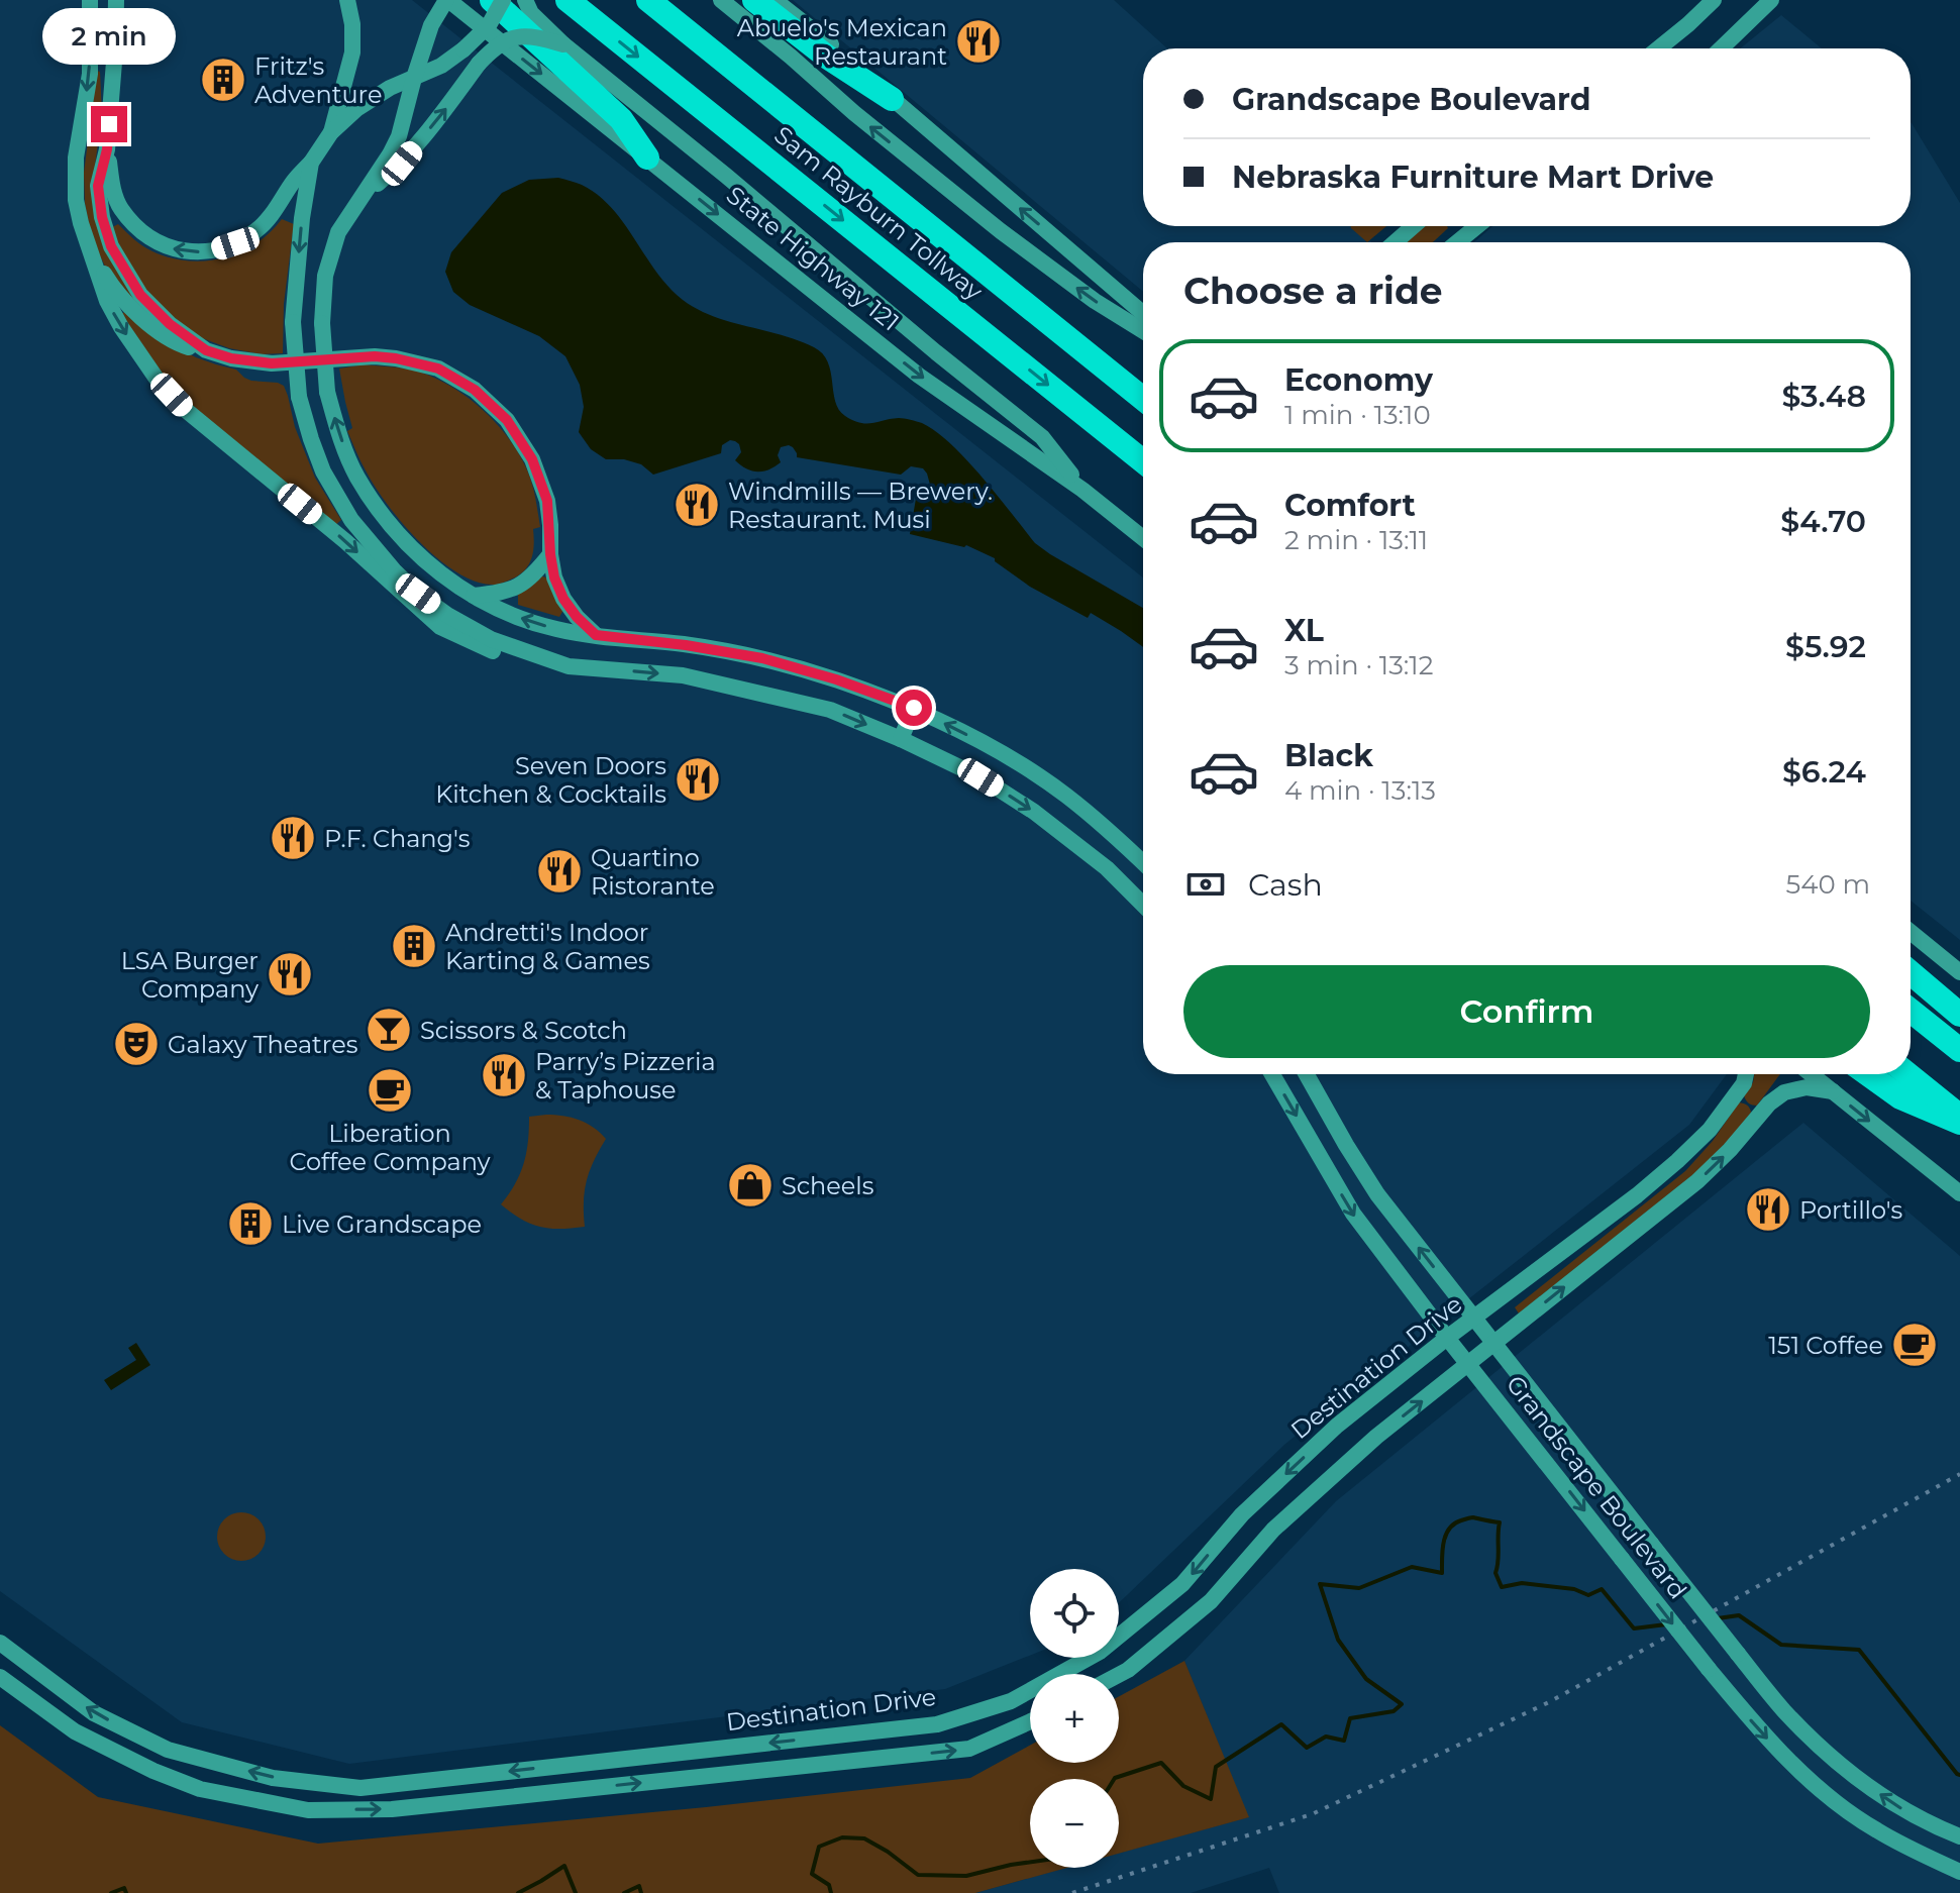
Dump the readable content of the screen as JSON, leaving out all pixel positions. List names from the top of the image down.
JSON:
{
  "streets": {
    "highway": ["Sam Rayburn Tollway"],
    "street": ["State Highway 121", "Destination Drive", "Grandscape Boulevard"]
  },
  "crossings": [
    ["Destination Drive", "Grandscape Boulevard"]
  ],
  "places": {
    "restaurant": [
      "Abuelo's Mexican Restaurant",
      "Windmills — Brewery. Restaurant. Musi",
      "Seven Doors Kitchen & Cocktails",
      "P.F. Chang's",
      "Quartino Ristorante",
      "LSA Burger Company",
      "Parry’s Pizzeria & Taphouse",
      "Portillo's"
    ],
    "building": ["Fritz's Adventure", "Andretti's Indoor Karting & Games", "Live Grandscape"],
    "bar": ["Scissors & Scotch"],
    "theatre": ["Galaxy Theatres"],
    "cafe": ["Liberation Coffee Company", "151 Coffee"],
    "shop": ["Scheels"]
  },
  "page": {
    "bubble": "2 min",
    "banner": ["Grandscape Boulevard", "Nebraska Furniture Mart Drive"],
    "heading": "Choose a ride",
    "list": [
      {
        "name": "Economy",
        "note": "1 min · 13:10",
        "value": "$3.48"
      },
      {
        "name": "Comfort",
        "note": "2 min · 13:11",
        "value": "$4.70"
      },
      {
        "name": "XL",
        "note": "3 min · 13:12",
        "value": "$5.92"
      },
      {
        "name": "Black",
        "note": "4 min · 13:13",
        "value": "$6.24"
      }
    ],
    "pay": ["Cash", "540 m"],
    "buttons": "Confirm",
    "map_buttons": ["+", "−"]
  }
}
